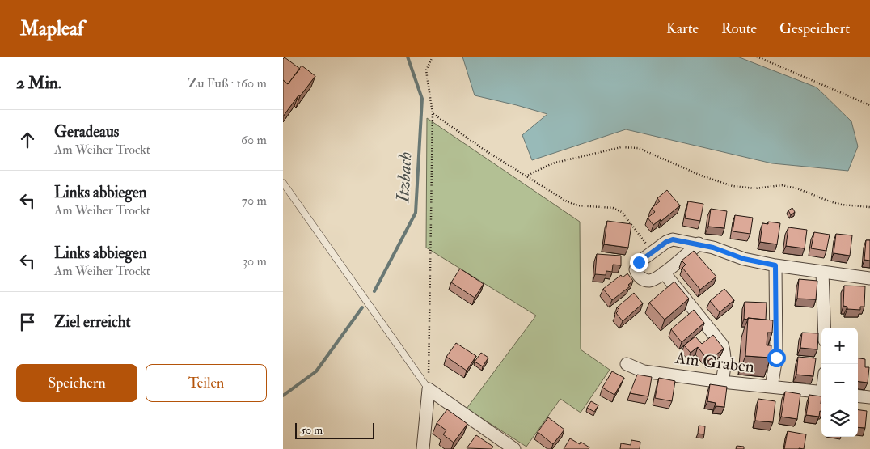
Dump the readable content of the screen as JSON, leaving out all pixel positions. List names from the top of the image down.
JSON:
{
  "streets": {
    "street": ["Am Graben"]
  },
  "water": ["Itzbach"],
  "scale_bar": "50 m",
  "page": {
    "header": "Mapleaf",
    "nav": ["Karte", "Route", "Gespeichert"],
    "heading": ["2 Min.", "Zu Fuß · 160 m"],
    "list": [
      ["Geradeaus", "Am Weiher Trockt", "60 m"],
      ["Links abbiegen", "Am Weiher Trockt", "70 m"],
      ["Links abbiegen", "Am Weiher Trockt", "30 m"],
      "Ziel erreicht"
    ],
    "map_buttons": ["+", "−"],
    "buttons": ["Speichern", "Teilen"],
    "scale": "50 m"
  }
}
